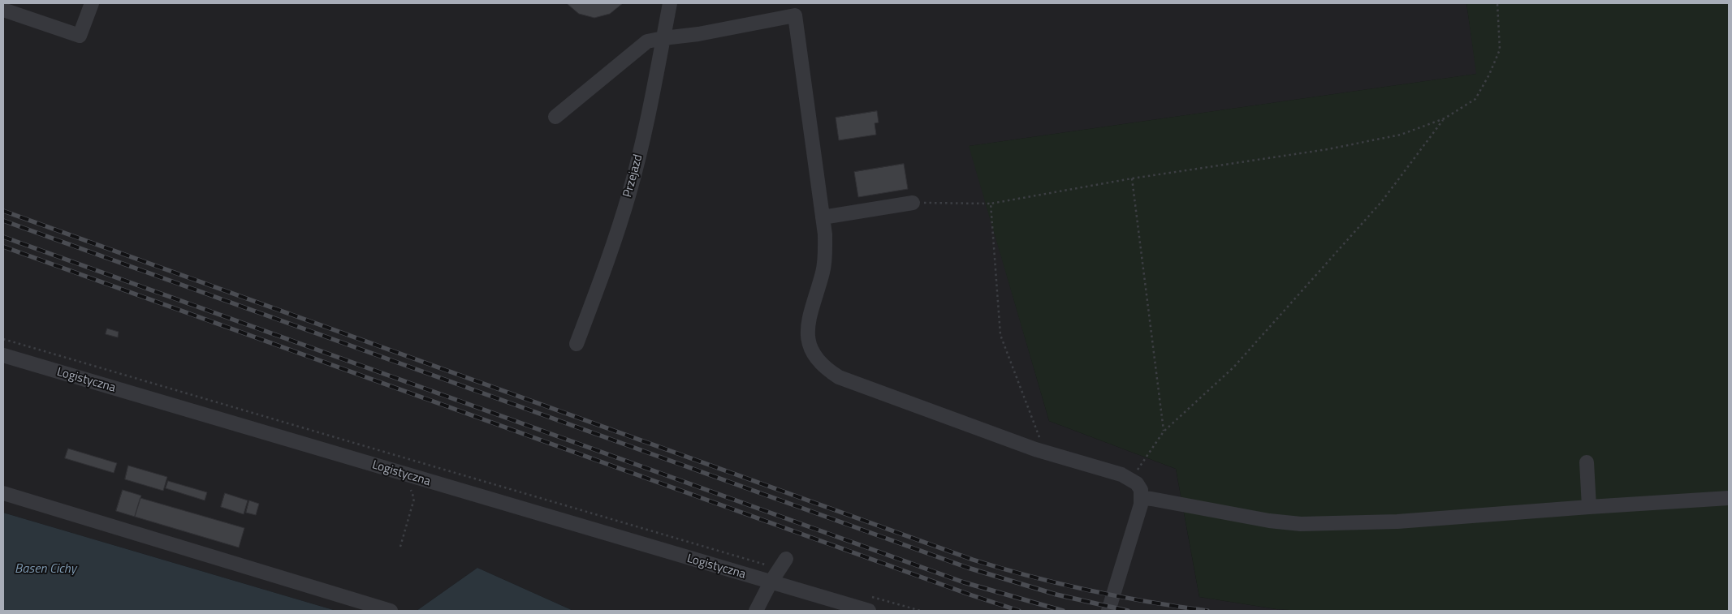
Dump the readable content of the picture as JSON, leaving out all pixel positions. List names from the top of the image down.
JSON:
{
  "streets": {
    "street": ["Przejazd", "Logistyczna"]
  },
  "water": ["Basen Cichy"]
}
